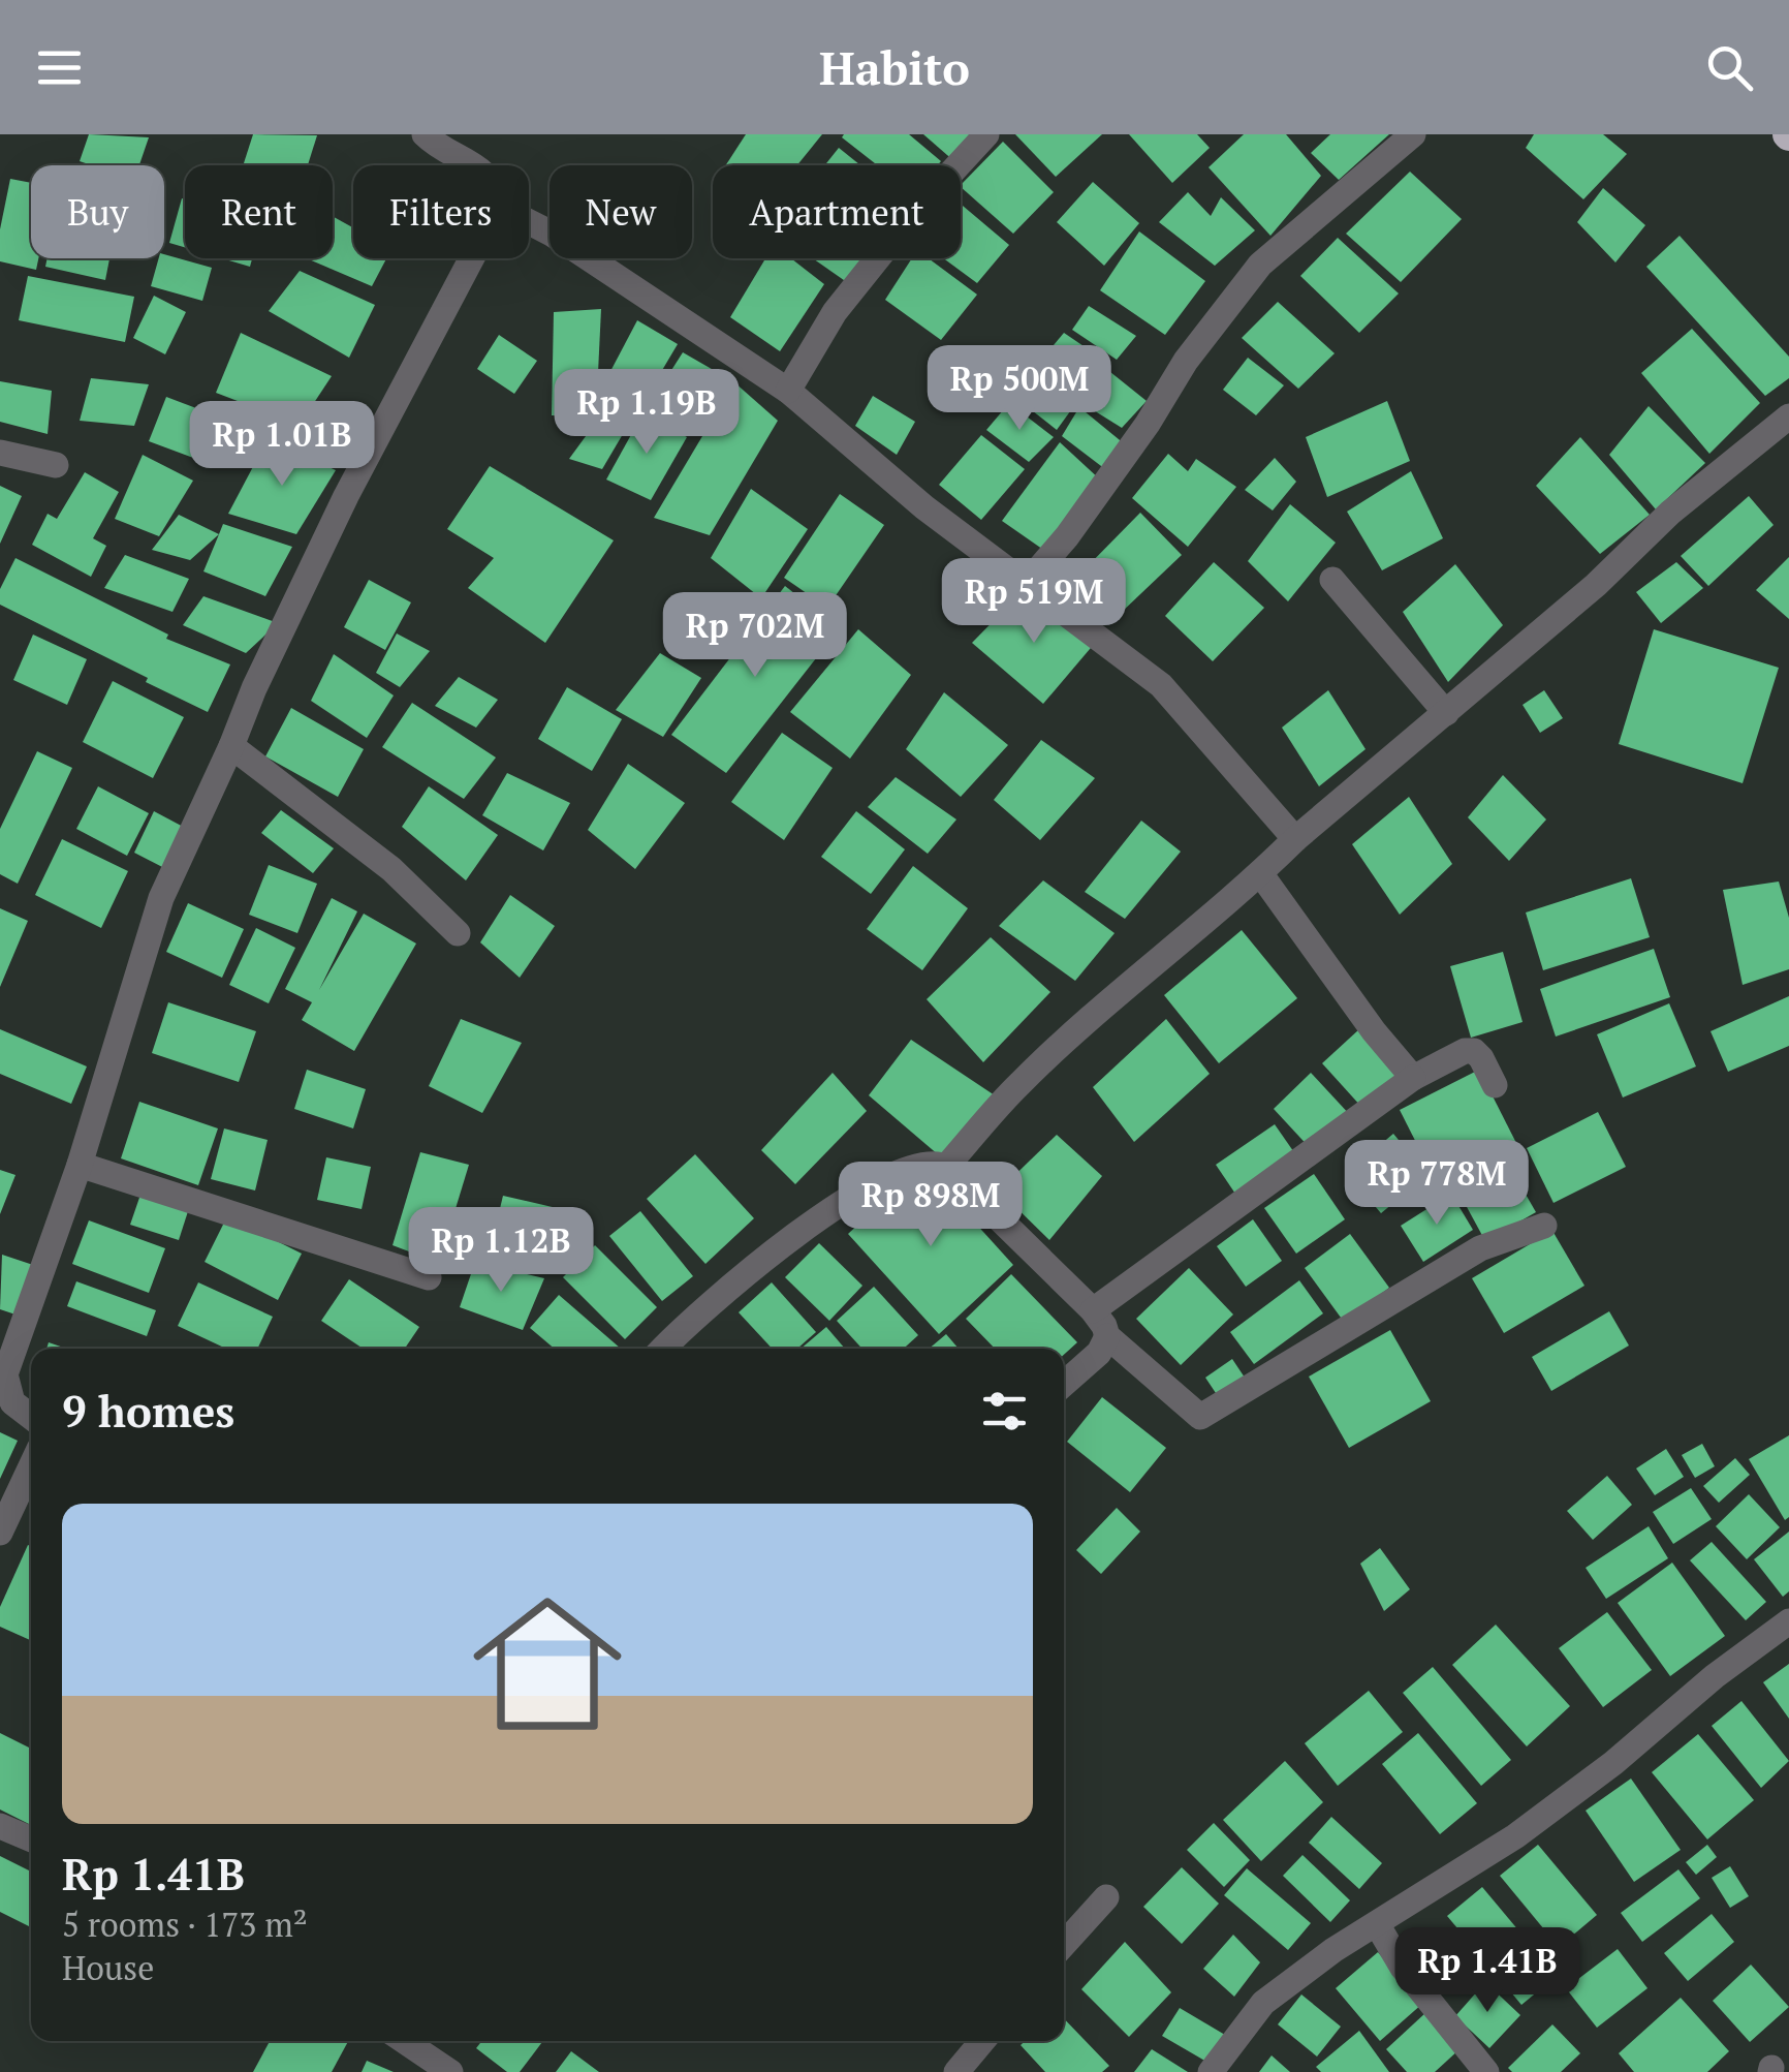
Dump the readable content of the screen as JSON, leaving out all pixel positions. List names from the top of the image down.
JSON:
{
  "page": {
    "header": "Habito",
    "chip": [
      "Buy",
      "Rent",
      "Filters",
      "New",
      "Apartment"
    ],
    "price": [
      "Rp 500M",
      "Rp 1.19B",
      "Rp 1.01B",
      "Rp 519M",
      "Rp 702M",
      "Rp 778M",
      "Rp 898M",
      "Rp 1.12B",
      "Rp 1.41B"
    ],
    "heading": "9 homes",
    "list": [
      {
        "name": "Rp 1.41B",
        "note": "5 rooms · 173 m² · House"
      }
    ]
  }
}
